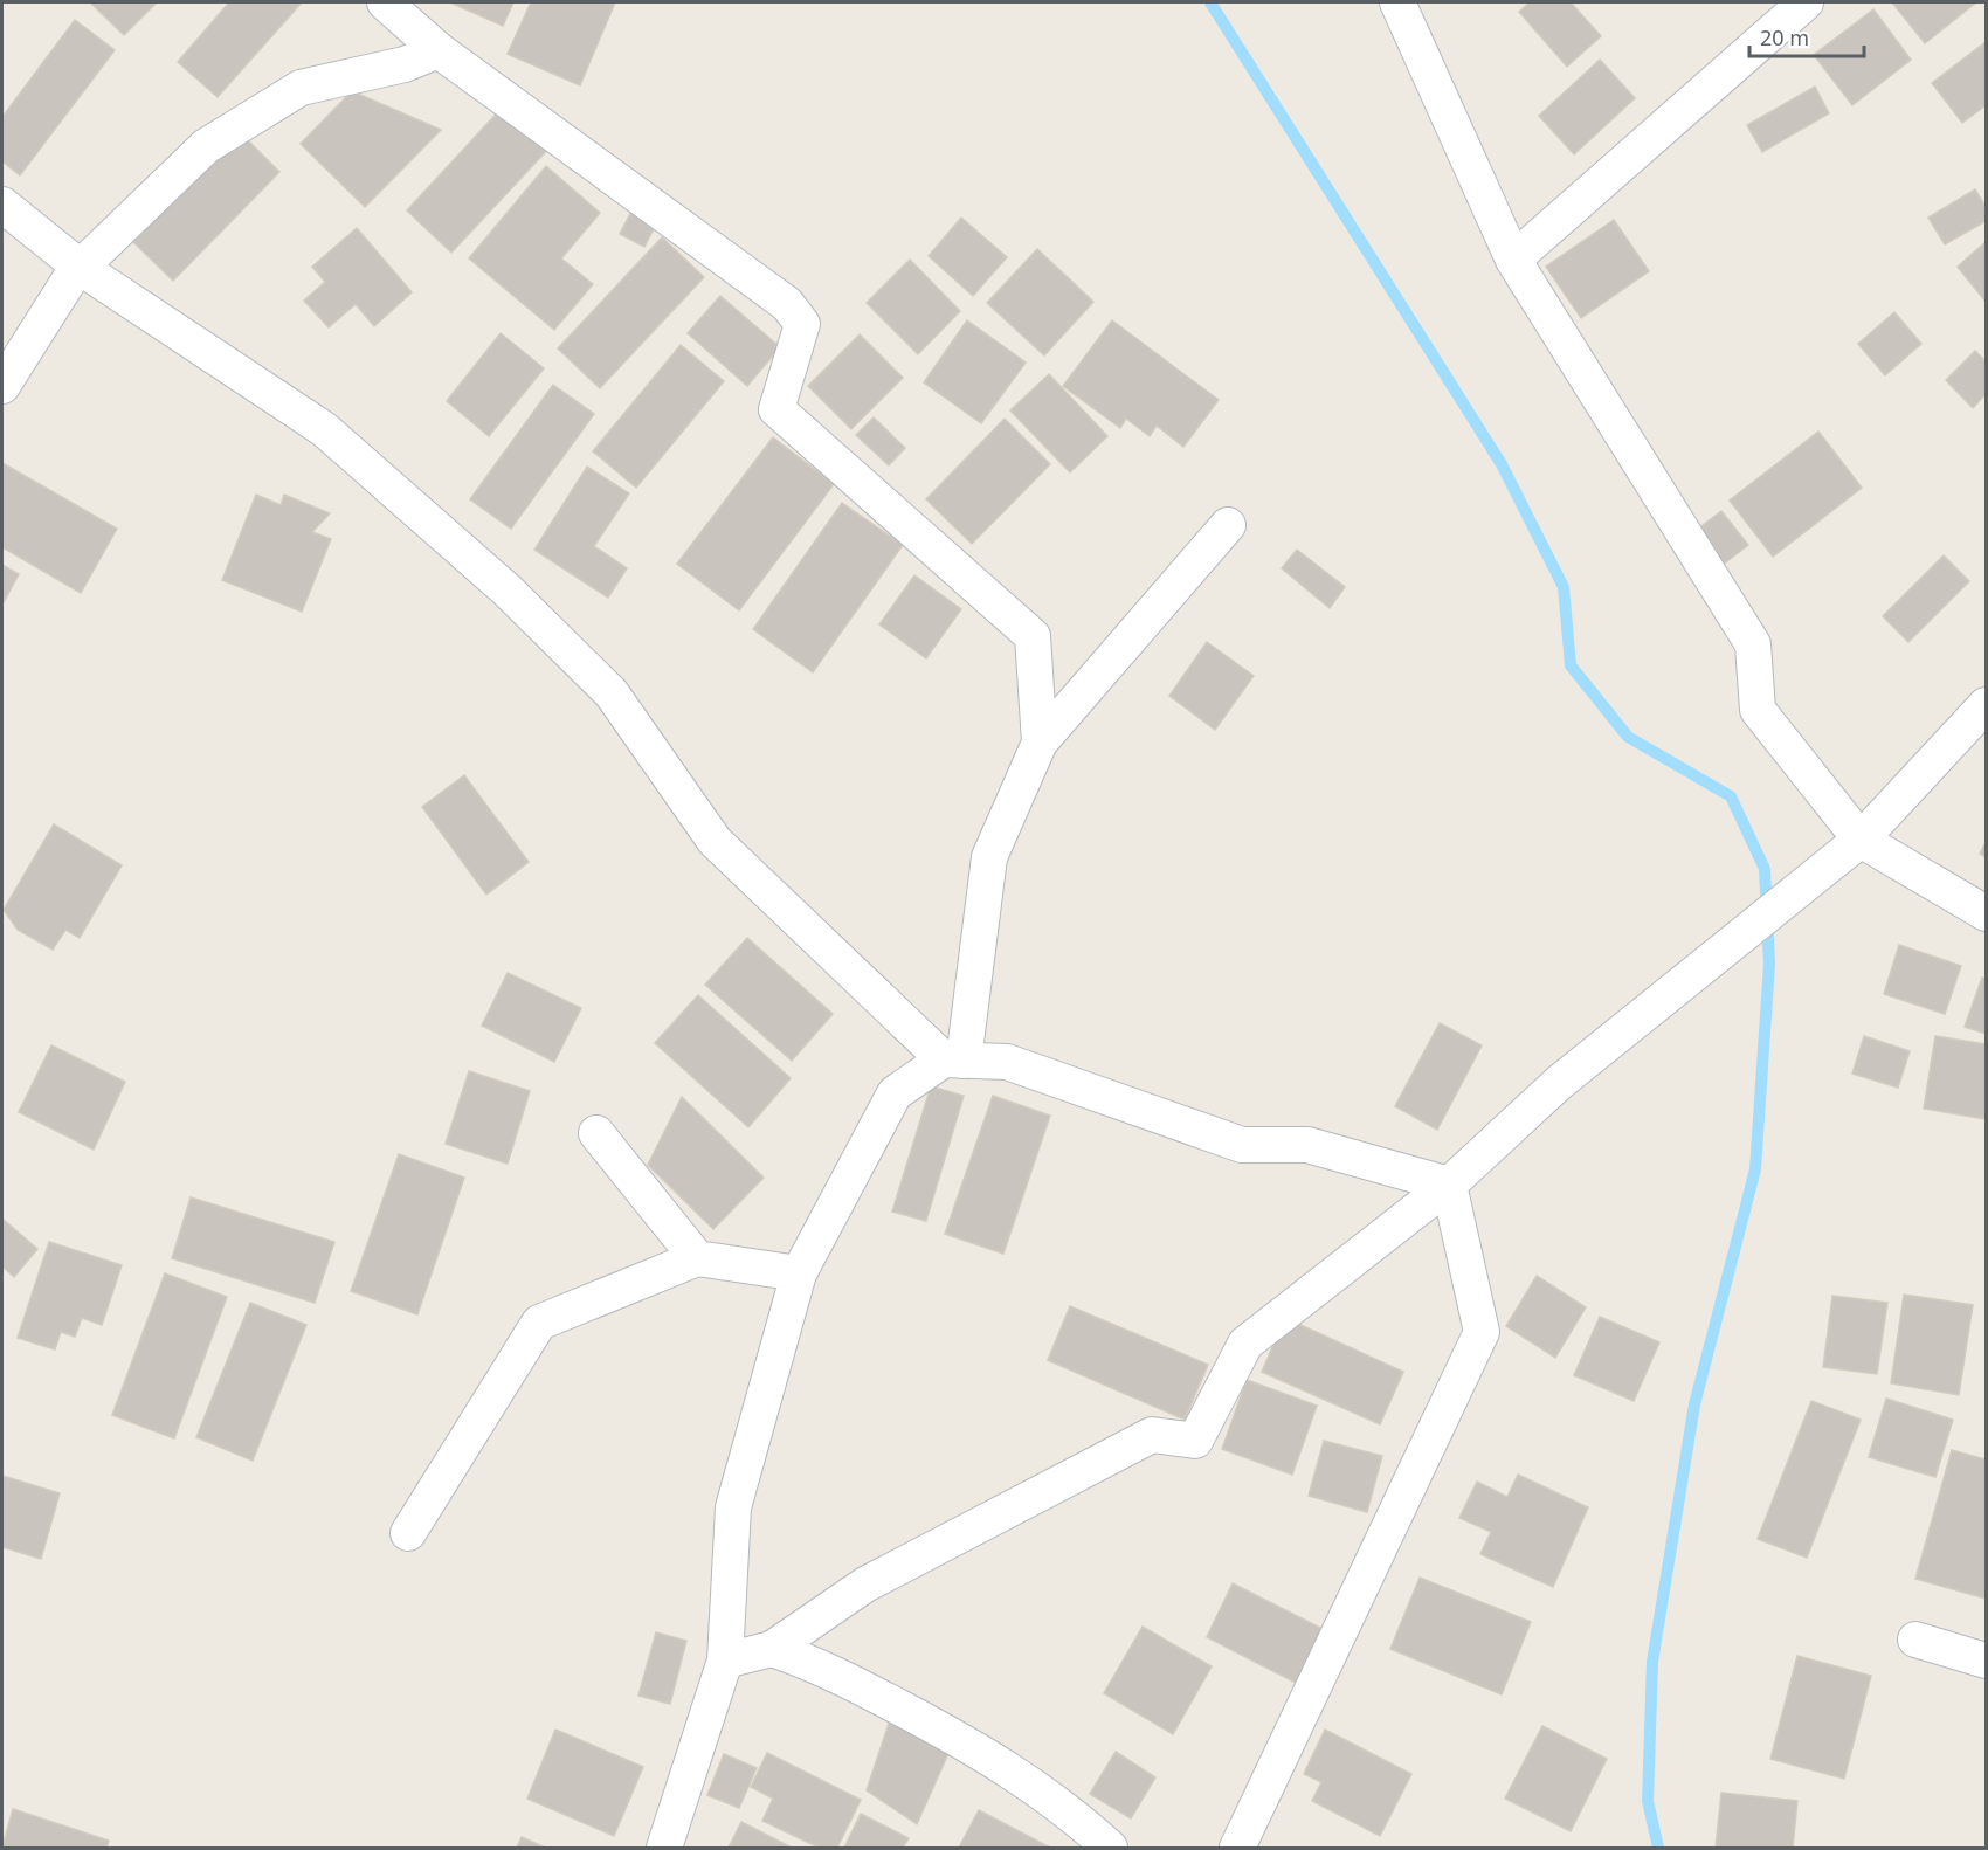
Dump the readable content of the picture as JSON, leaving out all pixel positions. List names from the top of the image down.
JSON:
{
  "scale_bar": "20 m"
}
